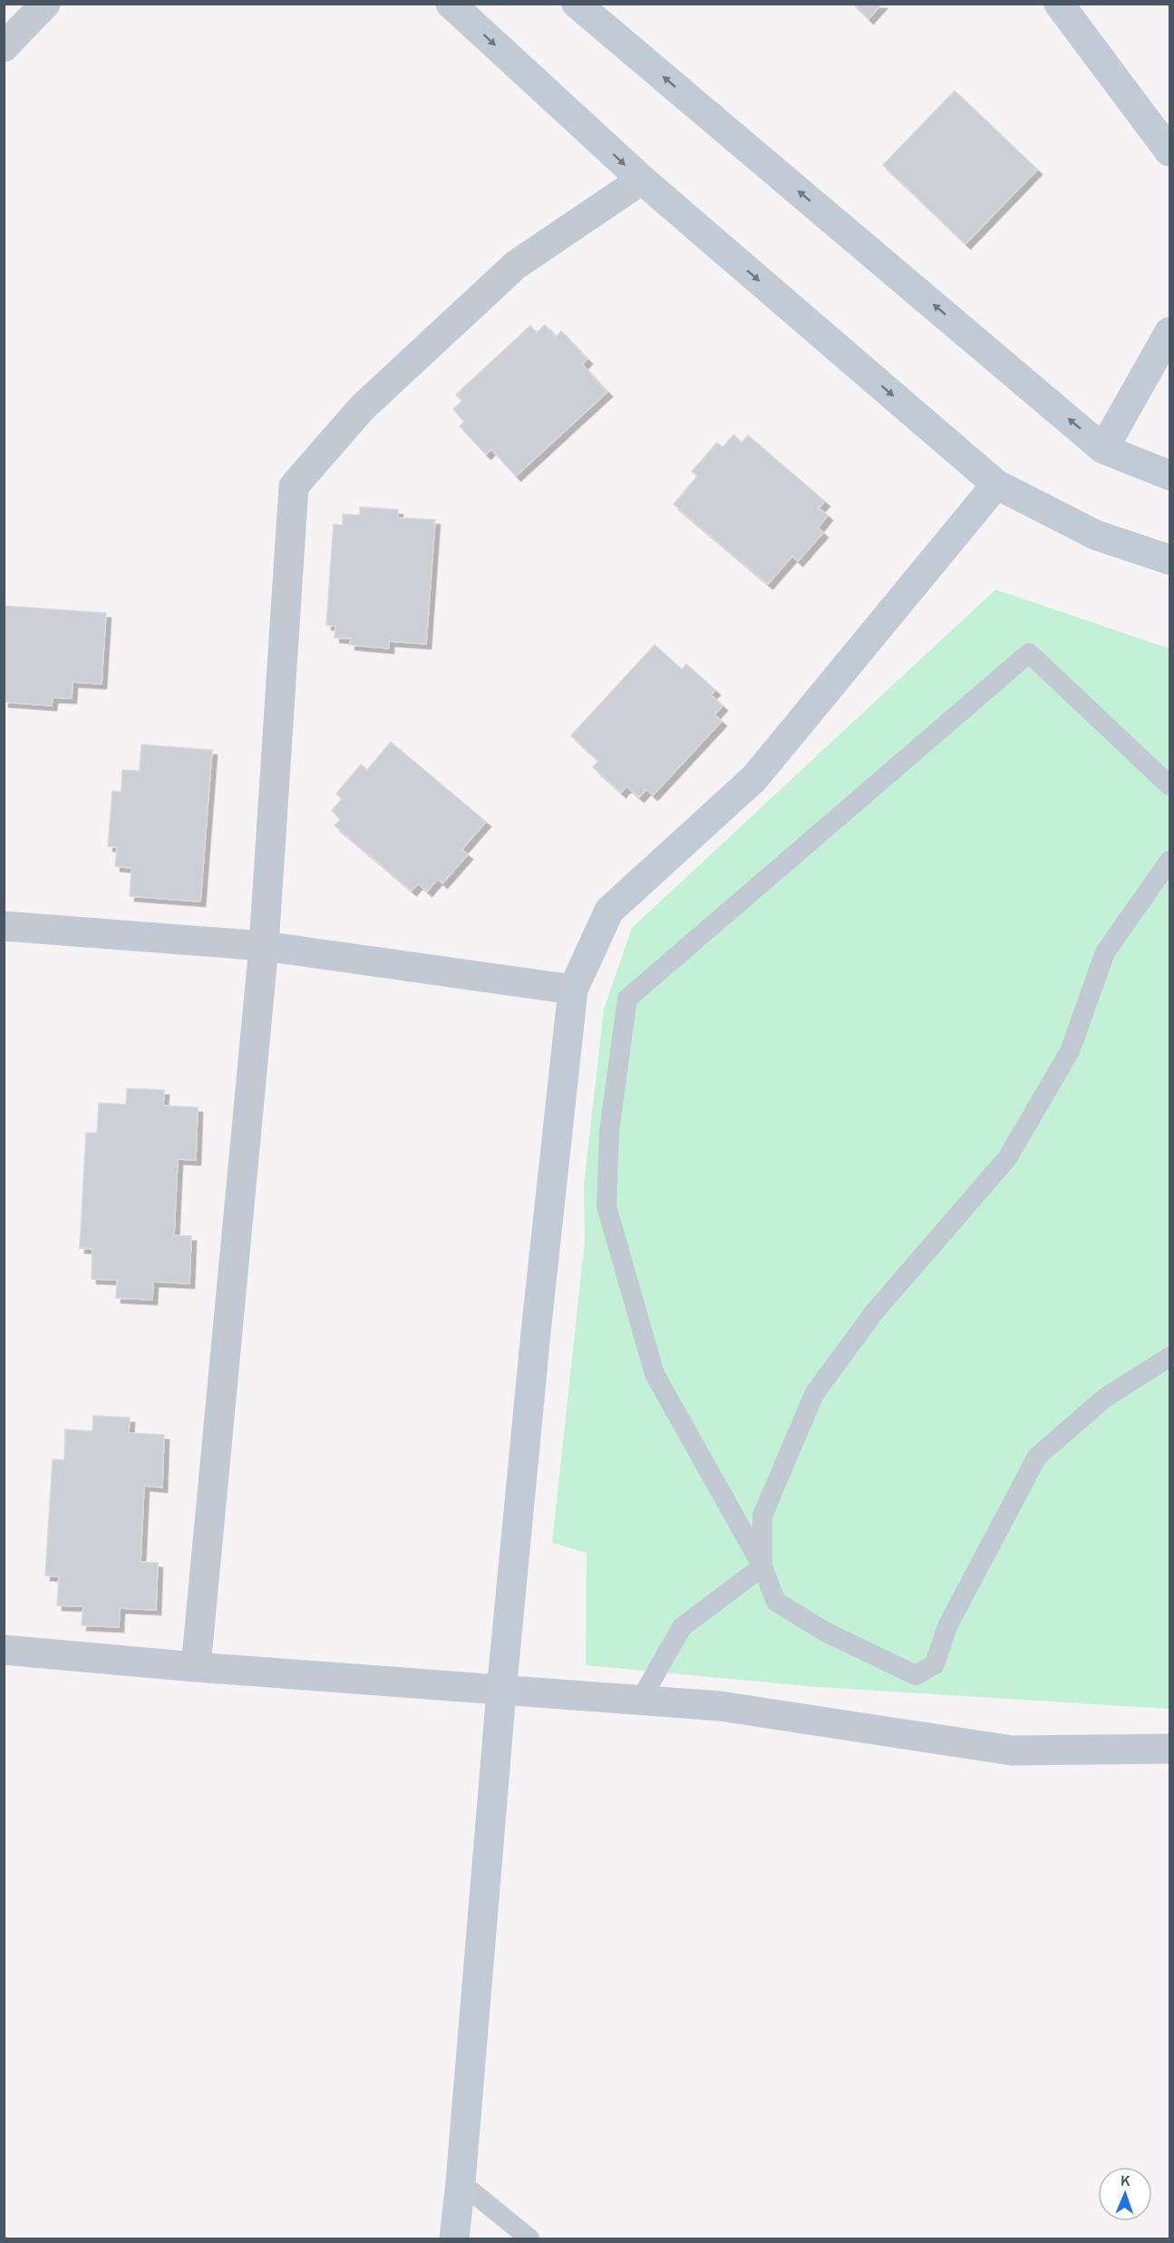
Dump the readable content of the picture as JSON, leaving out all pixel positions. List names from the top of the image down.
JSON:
{
  "north": "top"
}
